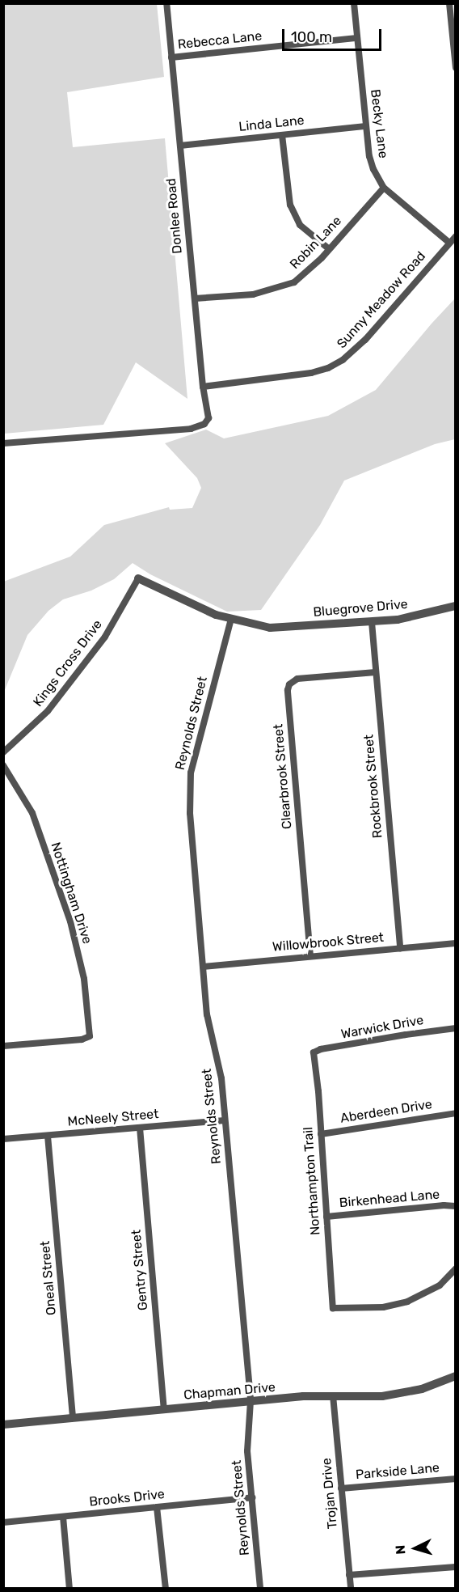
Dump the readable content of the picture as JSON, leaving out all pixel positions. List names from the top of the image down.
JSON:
{
  "streets": {
    "street": [
      "Rebecca Lane",
      "Linda Lane",
      "Becky Lane",
      "Donlee Road",
      "Robin Lane",
      "Sunny Meadow Road",
      "Bluegrove Drive",
      "Kings Cross Drive",
      "Reynolds Street",
      "Clearbrook Street",
      "Rockbrook Street",
      "Nottingham Drive",
      "Willowbrook Street",
      "Warwick Drive",
      "Aberdeen Drive",
      "McNeely Street",
      "Northampton Trail",
      "Birkenhead Lane",
      "Gentry Street",
      "Oneal Street",
      "Chapman Drive",
      "Parkside Lane",
      "Trojan Drive",
      "Brooks Drive"
    ]
  },
  "crossings": [
    ["Rebecca Lane", "Becky Lane"],
    ["Rebecca Lane", "Donlee Road"],
    ["Linda Lane", "Becky Lane"],
    ["Linda Lane", "Donlee Road"],
    ["Becky Lane", "Robin Lane"],
    ["Becky Lane", "Sunny Meadow Road"],
    ["Donlee Road", "Robin Lane"],
    ["Donlee Road", "Sunny Meadow Road"],
    ["Bluegrove Drive", "Kings Cross Drive"],
    ["Bluegrove Drive", "Reynolds Street"],
    ["Bluegrove Drive", "Rockbrook Street"],
    ["Reynolds Street", "Willowbrook Street"],
    ["Reynolds Street", "McNeely Street"],
    ["Reynolds Street", "Chapman Drive"],
    ["Reynolds Street", "Brooks Drive"],
    ["Clearbrook Street", "Rockbrook Street"],
    ["Clearbrook Street", "Willowbrook Street"],
    ["Rockbrook Street", "Willowbrook Street"],
    ["Warwick Drive", "Northampton Trail"],
    ["Aberdeen Drive", "Northampton Trail"],
    ["McNeely Street", "Gentry Street"],
    ["McNeely Street", "Oneal Street"],
    ["Northampton Trail", "Birkenhead Lane"],
    ["Gentry Street", "Chapman Drive"],
    ["Oneal Street", "Chapman Drive"],
    ["Chapman Drive", "Trojan Drive"],
    ["Parkside Lane", "Trojan Drive"]
  ],
  "scale_bar": "100 m",
  "north": "left"
}
